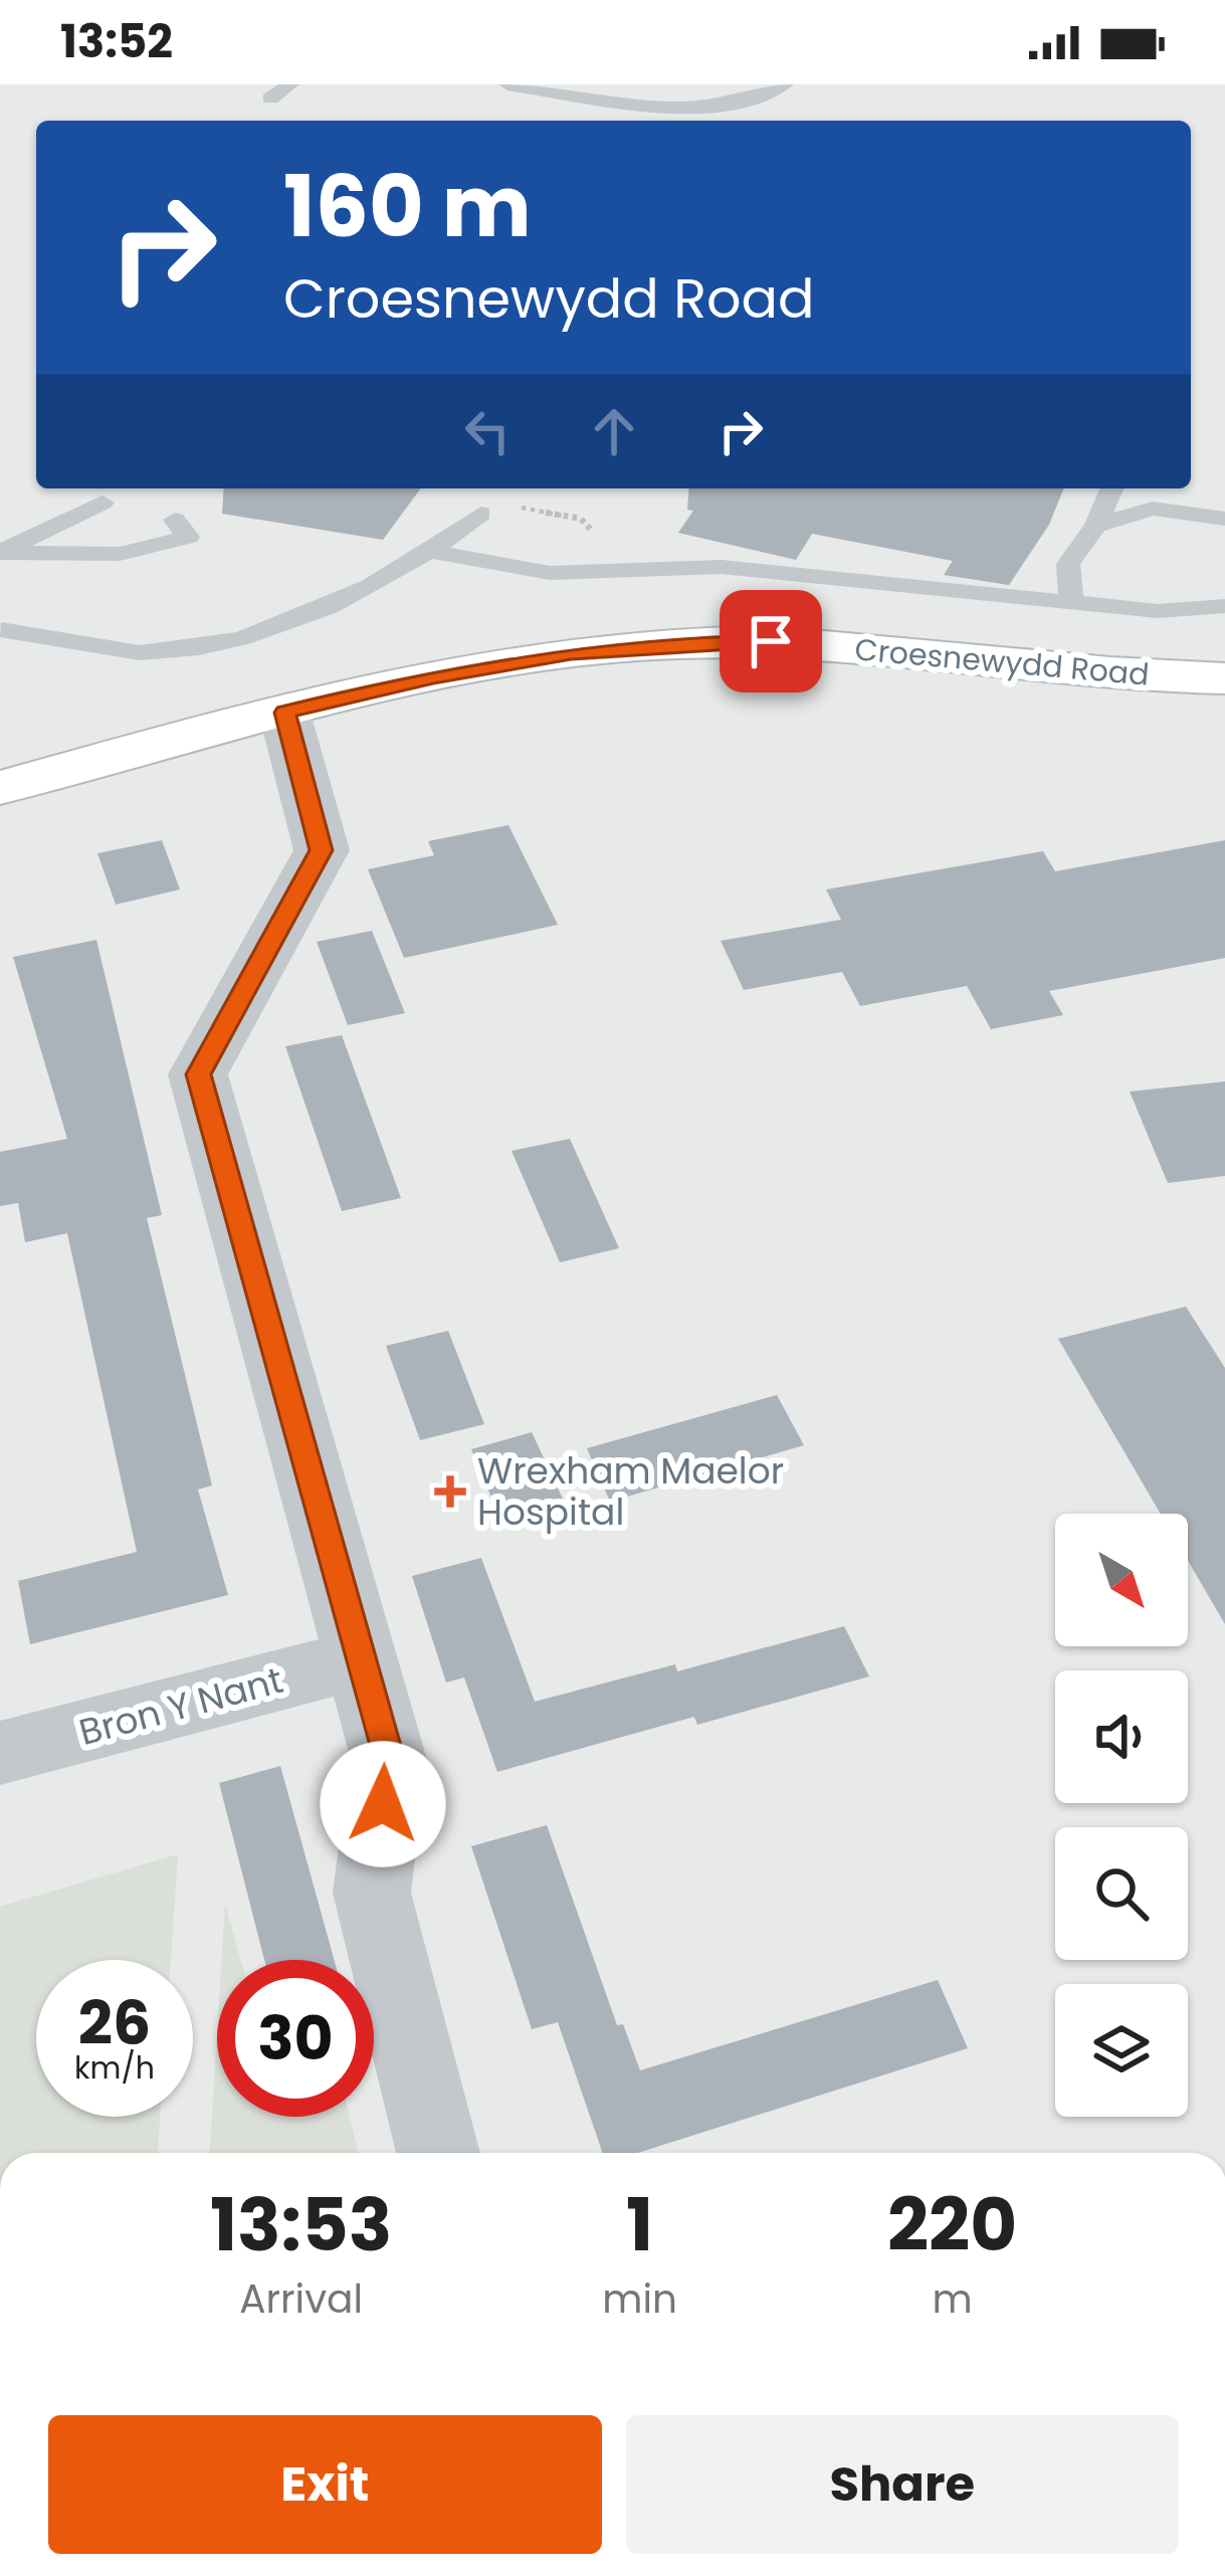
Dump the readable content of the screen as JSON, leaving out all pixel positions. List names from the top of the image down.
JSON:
{
  "streets": {
    "street": ["Croesnewydd Road", "Bron Y Nant"]
  },
  "places": {
    "health": ["Wrexham Maelor Hospital"]
  },
  "north": "bottom right",
  "page": {
    "status": "13:52",
    "turn": ["160 m", "Croesnewydd Road"],
    "speed": "26 km/h",
    "limit": "30",
    "eta": [
      "13:53",
      "Arrival",
      "1",
      "min",
      "220",
      "m"
    ],
    "buttons": ["Exit", "Share"]
  }
}
